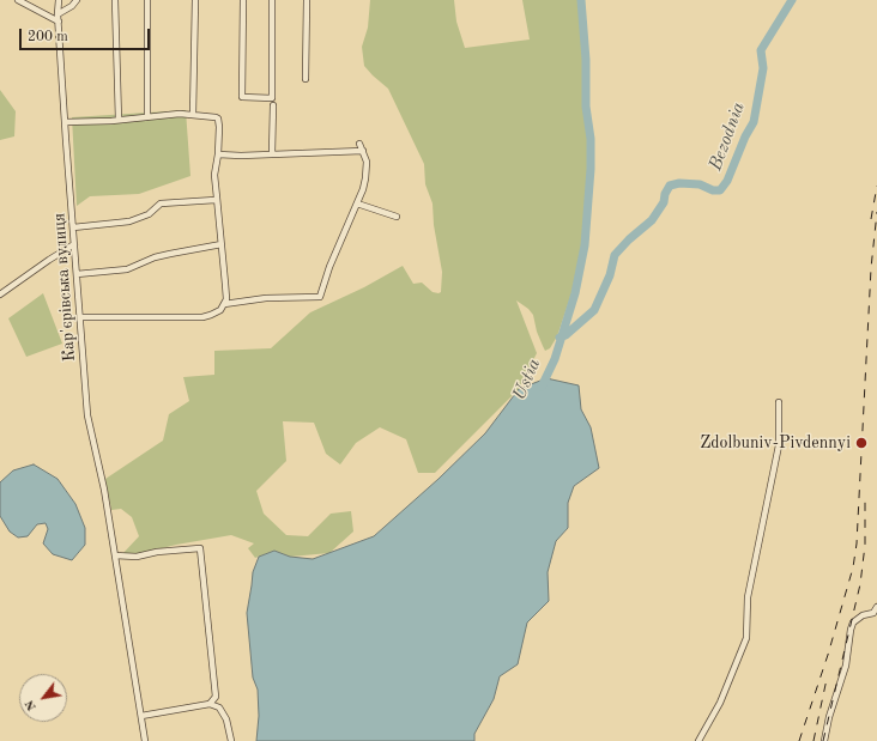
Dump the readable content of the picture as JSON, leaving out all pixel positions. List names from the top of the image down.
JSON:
{
  "streets": {
    "street": ["Кар'єрівська вулиця"]
  },
  "water": ["Bezodnia", "Ustia"],
  "places": ["Zdolbuniv-Pivdennyi"],
  "scale_bar": "200 m",
  "north": "bottom left"
}
